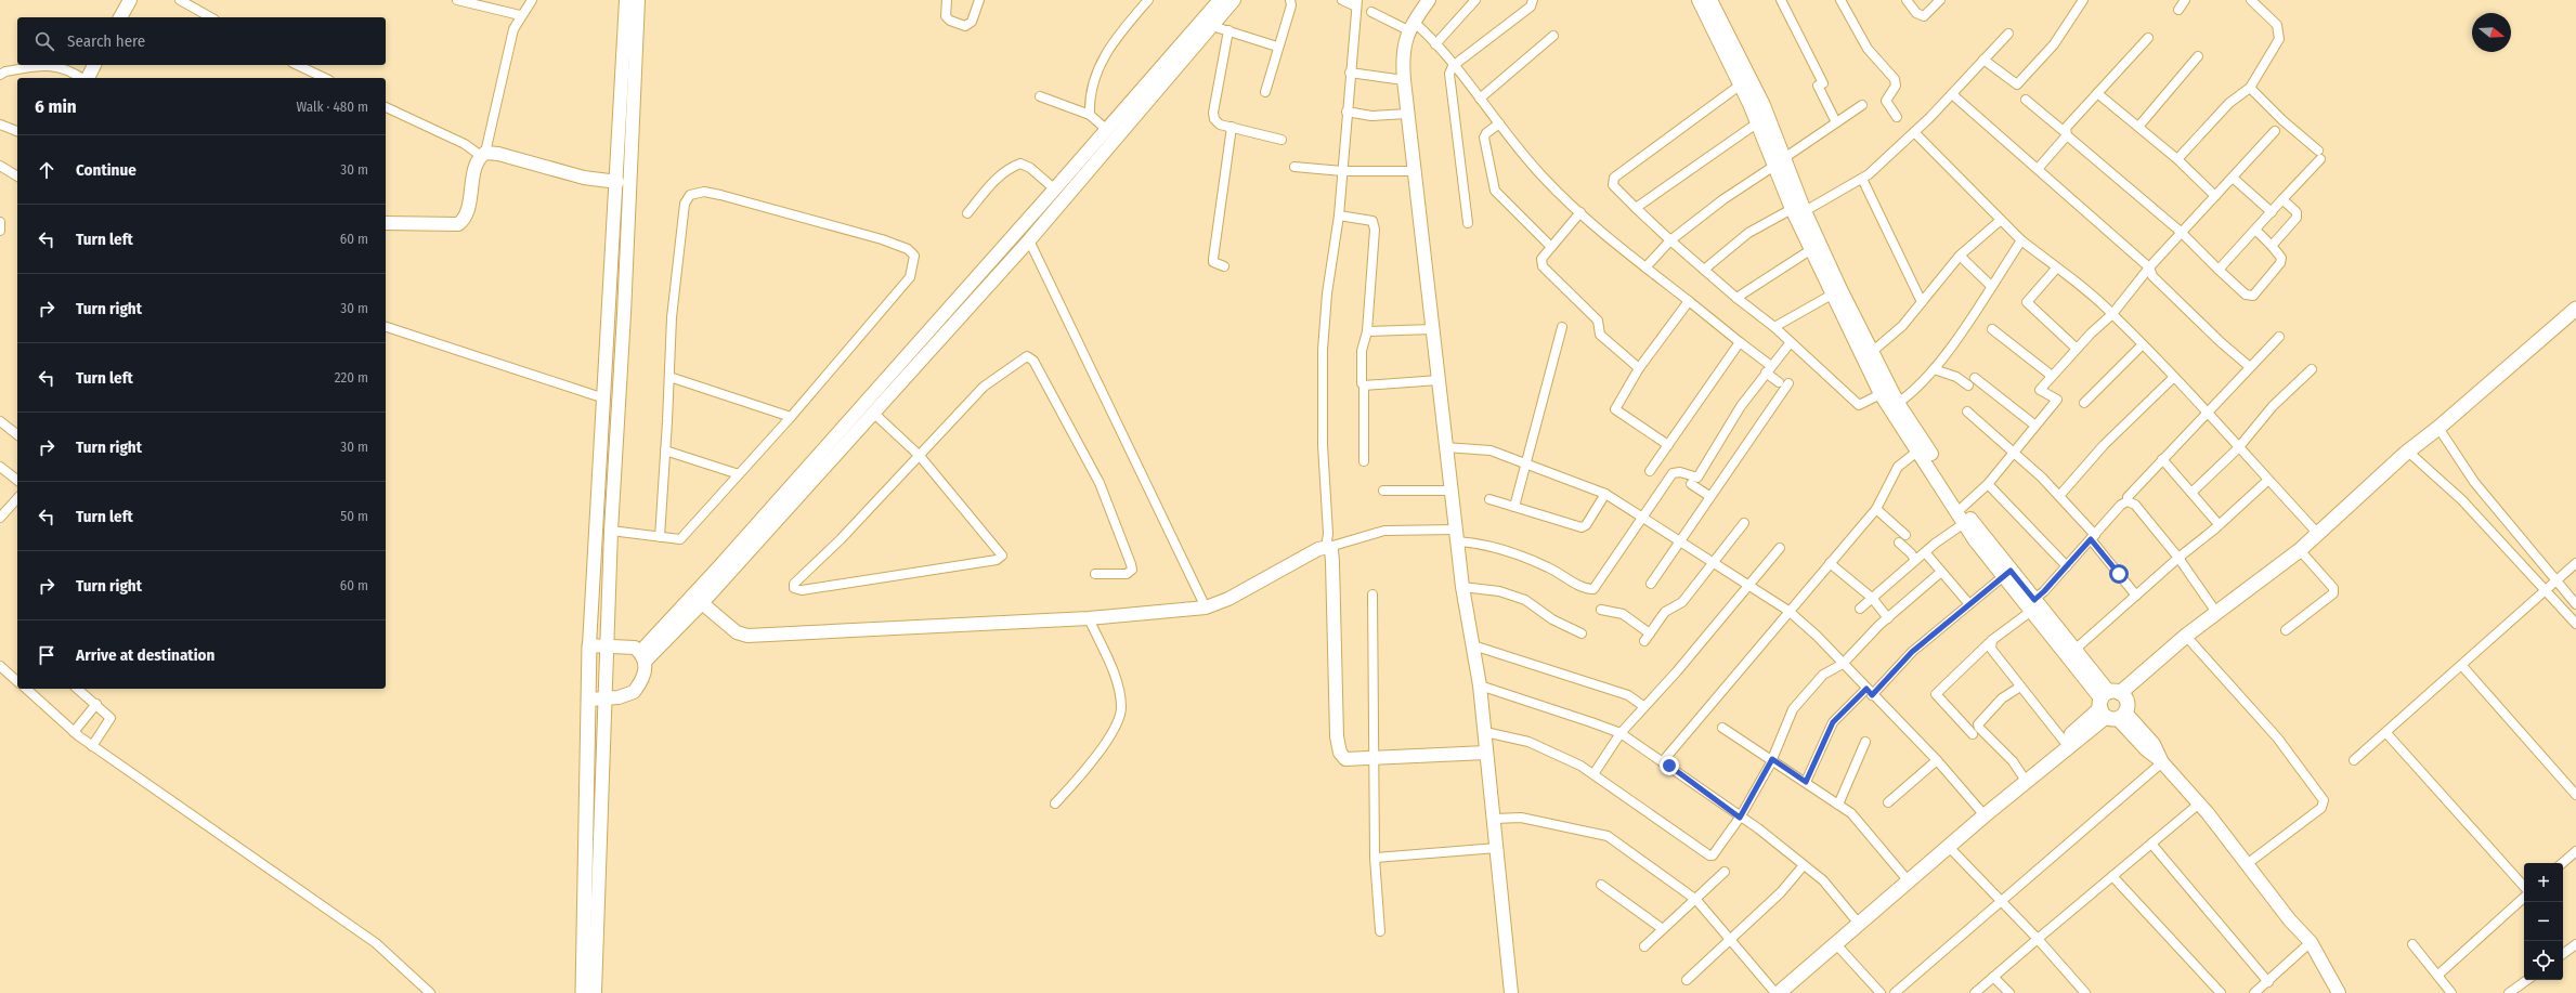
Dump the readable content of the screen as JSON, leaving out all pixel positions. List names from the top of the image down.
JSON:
{
  "north": "right",
  "page": {
    "search": "Search here",
    "heading": ["6 min", "Walk · 480 m"],
    "list": [
      ["Continue", "30 m"],
      ["Turn left", "60 m"],
      ["Turn right", "30 m"],
      ["Turn left", "220 m"],
      ["Turn right", "30 m"],
      ["Turn left", "50 m"],
      ["Turn right", "60 m"],
      "Arrive at destination"
    ],
    "map_buttons": ["+", "−"]
  }
}
